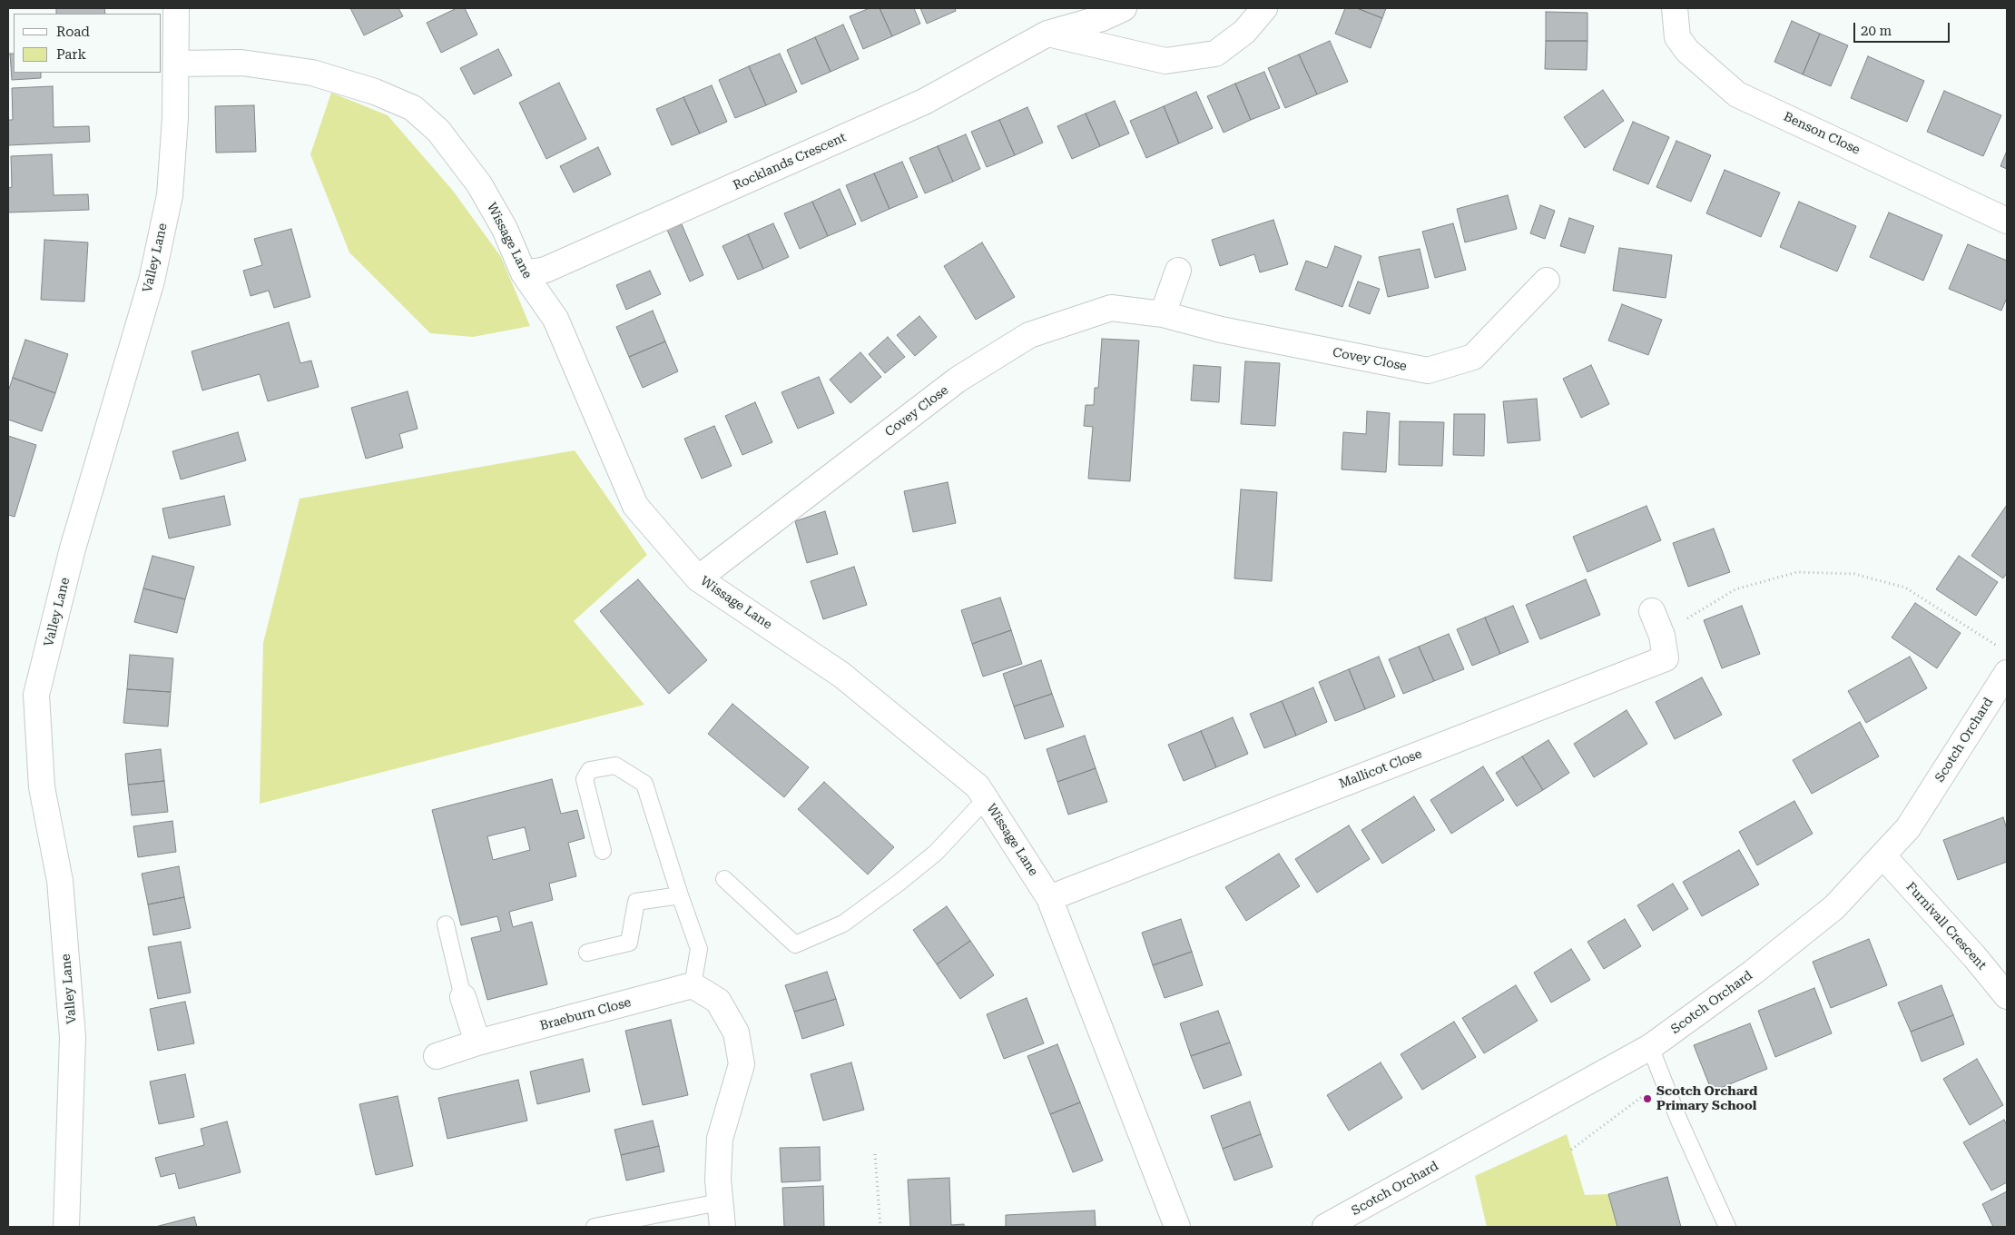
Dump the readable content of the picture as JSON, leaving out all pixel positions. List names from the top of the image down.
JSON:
{
  "streets": {
    "street": [
      "Benson Close",
      "Rocklands Crescent",
      "Wissage Lane",
      "Valley Lane",
      "Covey Close",
      "Scotch Orchard",
      "Mallicot Close",
      "Furnivall Crescent",
      "Braeburn Close"
    ]
  },
  "crossings": [
    ["Rocklands Crescent", "Wissage Lane"],
    ["Wissage Lane", "Valley Lane"],
    ["Wissage Lane", "Covey Close"],
    ["Wissage Lane", "Mallicot Close"],
    ["Scotch Orchard", "Furnivall Crescent"]
  ],
  "places": ["Scotch Orchard Primary School"],
  "legend": ["Road", "Park"],
  "scale_bar": "20 m"
}
